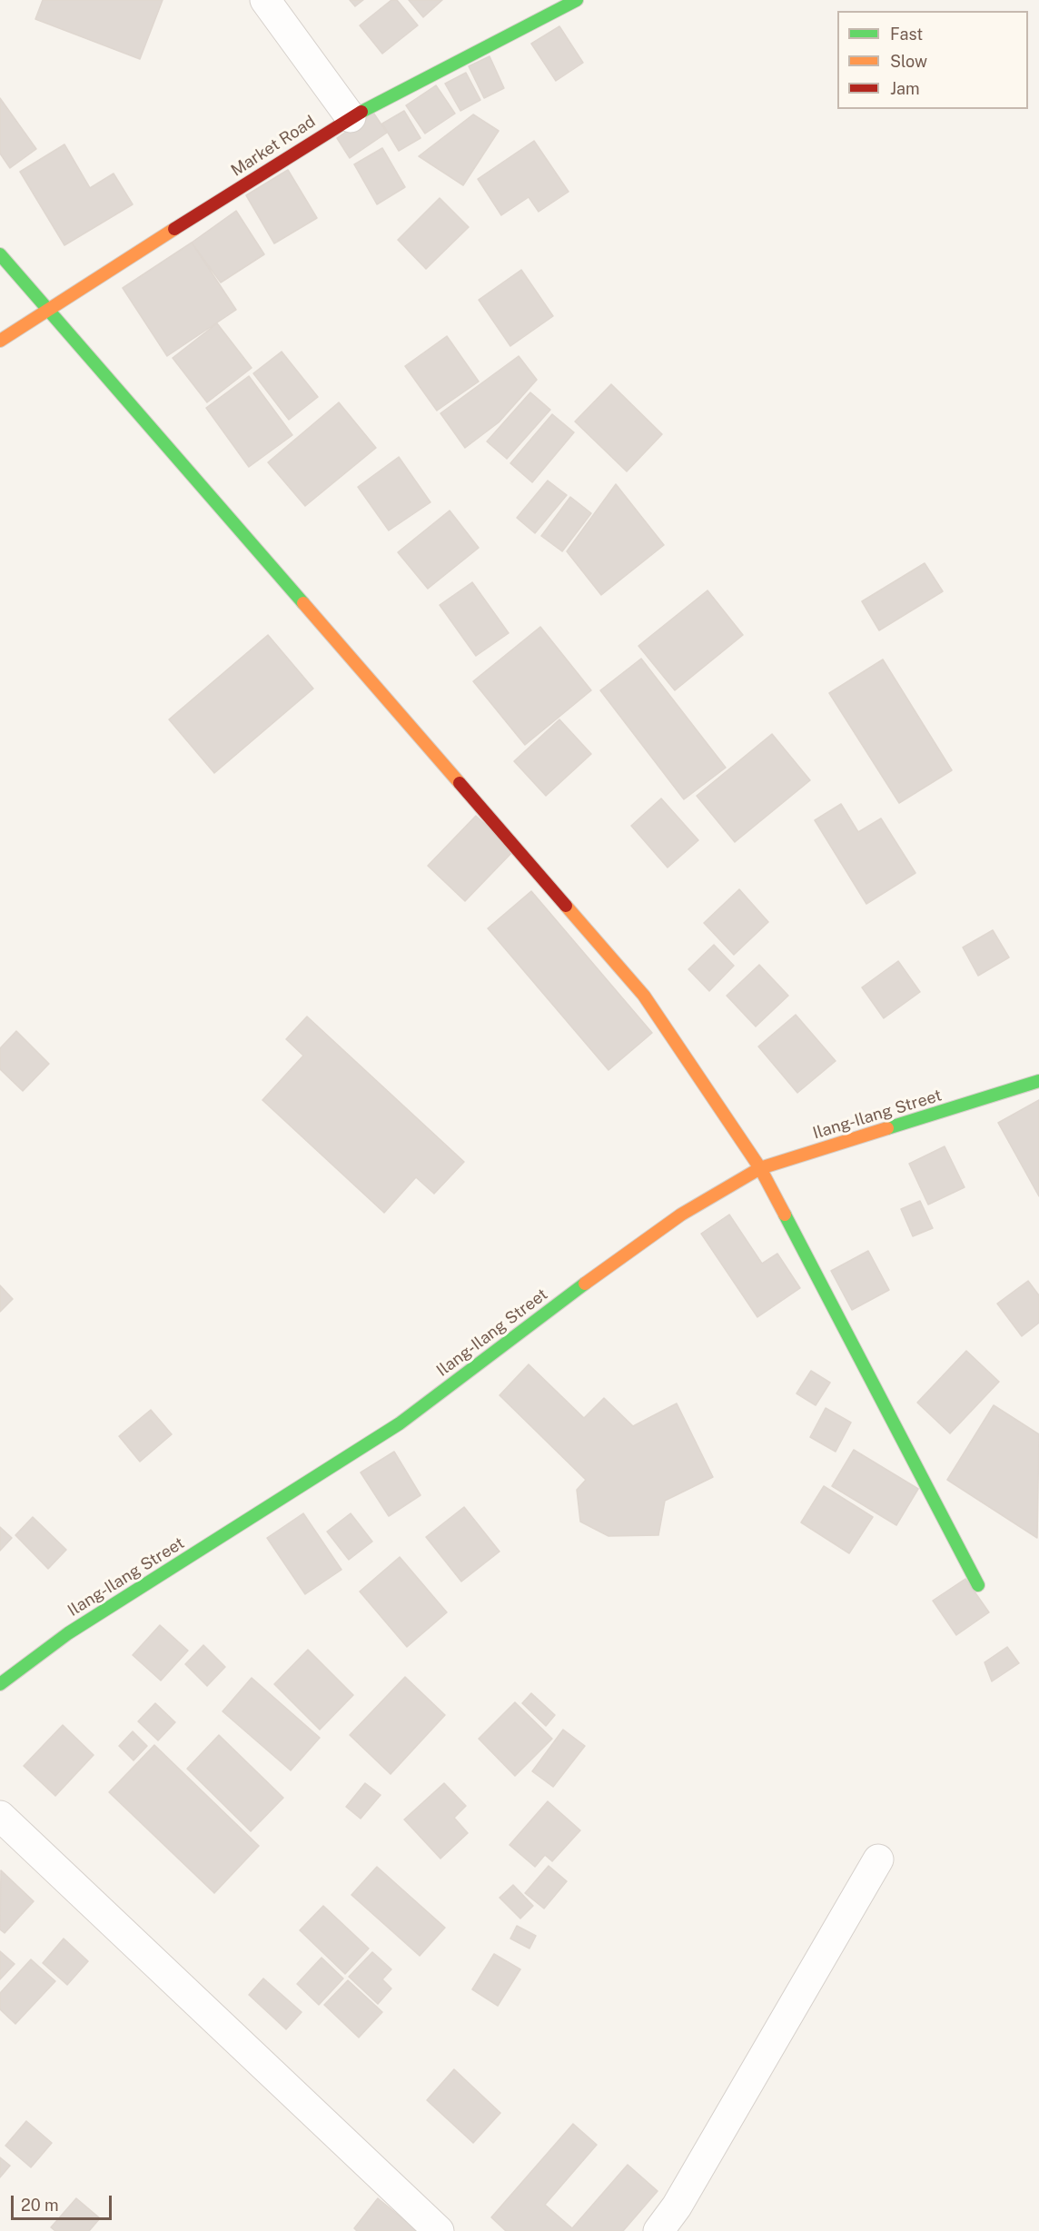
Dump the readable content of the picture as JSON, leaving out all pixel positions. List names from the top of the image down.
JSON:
{
  "streets": {
    "street": ["Market Road", "Ilang-Ilang Street"]
  },
  "legend": ["Fast", "Slow", "Jam"],
  "scale_bar": "20 m"
}
